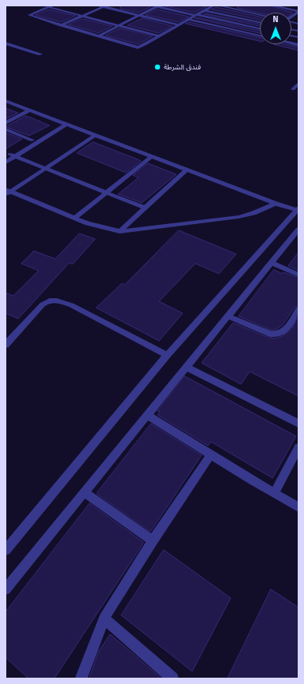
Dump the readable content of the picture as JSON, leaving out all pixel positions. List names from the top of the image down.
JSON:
{
  "places": ["فندق الشرطة"],
  "north": "top"
}
